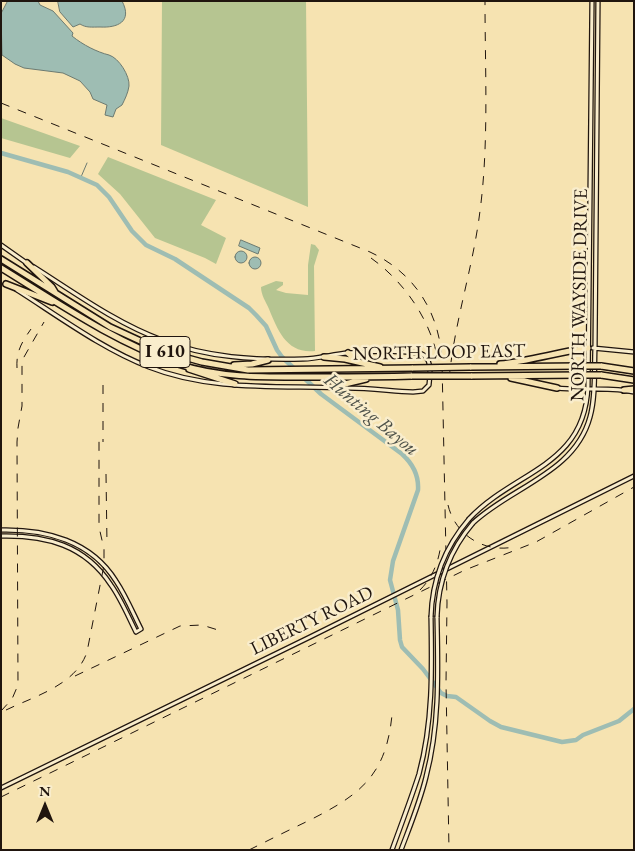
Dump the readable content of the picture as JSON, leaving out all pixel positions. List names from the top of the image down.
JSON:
{
  "streets": {
    "highway": ["I 610", "NORTH LOOP EAST"],
    "main road": ["NORTH WAYSIDE DRIVE", "LIBERTY ROAD"]
  },
  "water": ["Hunting Bayou"],
  "north": "top"
}
